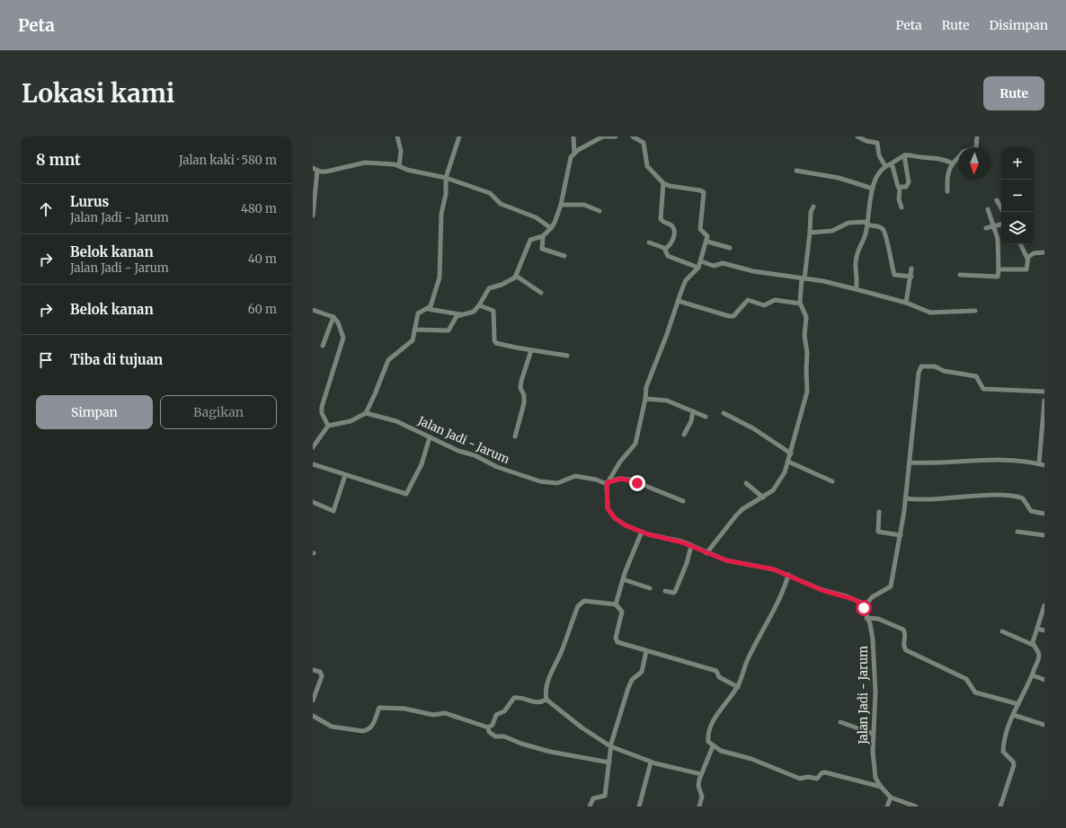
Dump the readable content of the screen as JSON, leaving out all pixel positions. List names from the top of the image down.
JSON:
{
  "streets": {
    "street": ["Jalan Jadi - Jarum"]
  },
  "north": "bottom",
  "page": {
    "header": "Peta",
    "nav": ["Peta", "Rute", "Disimpan"],
    "buttons": [
      "Rute",
      ["Simpan", "Bagikan"]
    ],
    "title": "Lokasi kami",
    "heading": ["8 mnt", "Jalan kaki · 580 m"],
    "map_buttons": ["+", "−"],
    "list": [
      ["Lurus", "Jalan Jadi - Jarum", "480 m"],
      ["Belok kanan", "Jalan Jadi - Jarum", "40 m"],
      ["Belok kanan", "60 m"],
      "Tiba di tujuan"
    ]
  }
}
